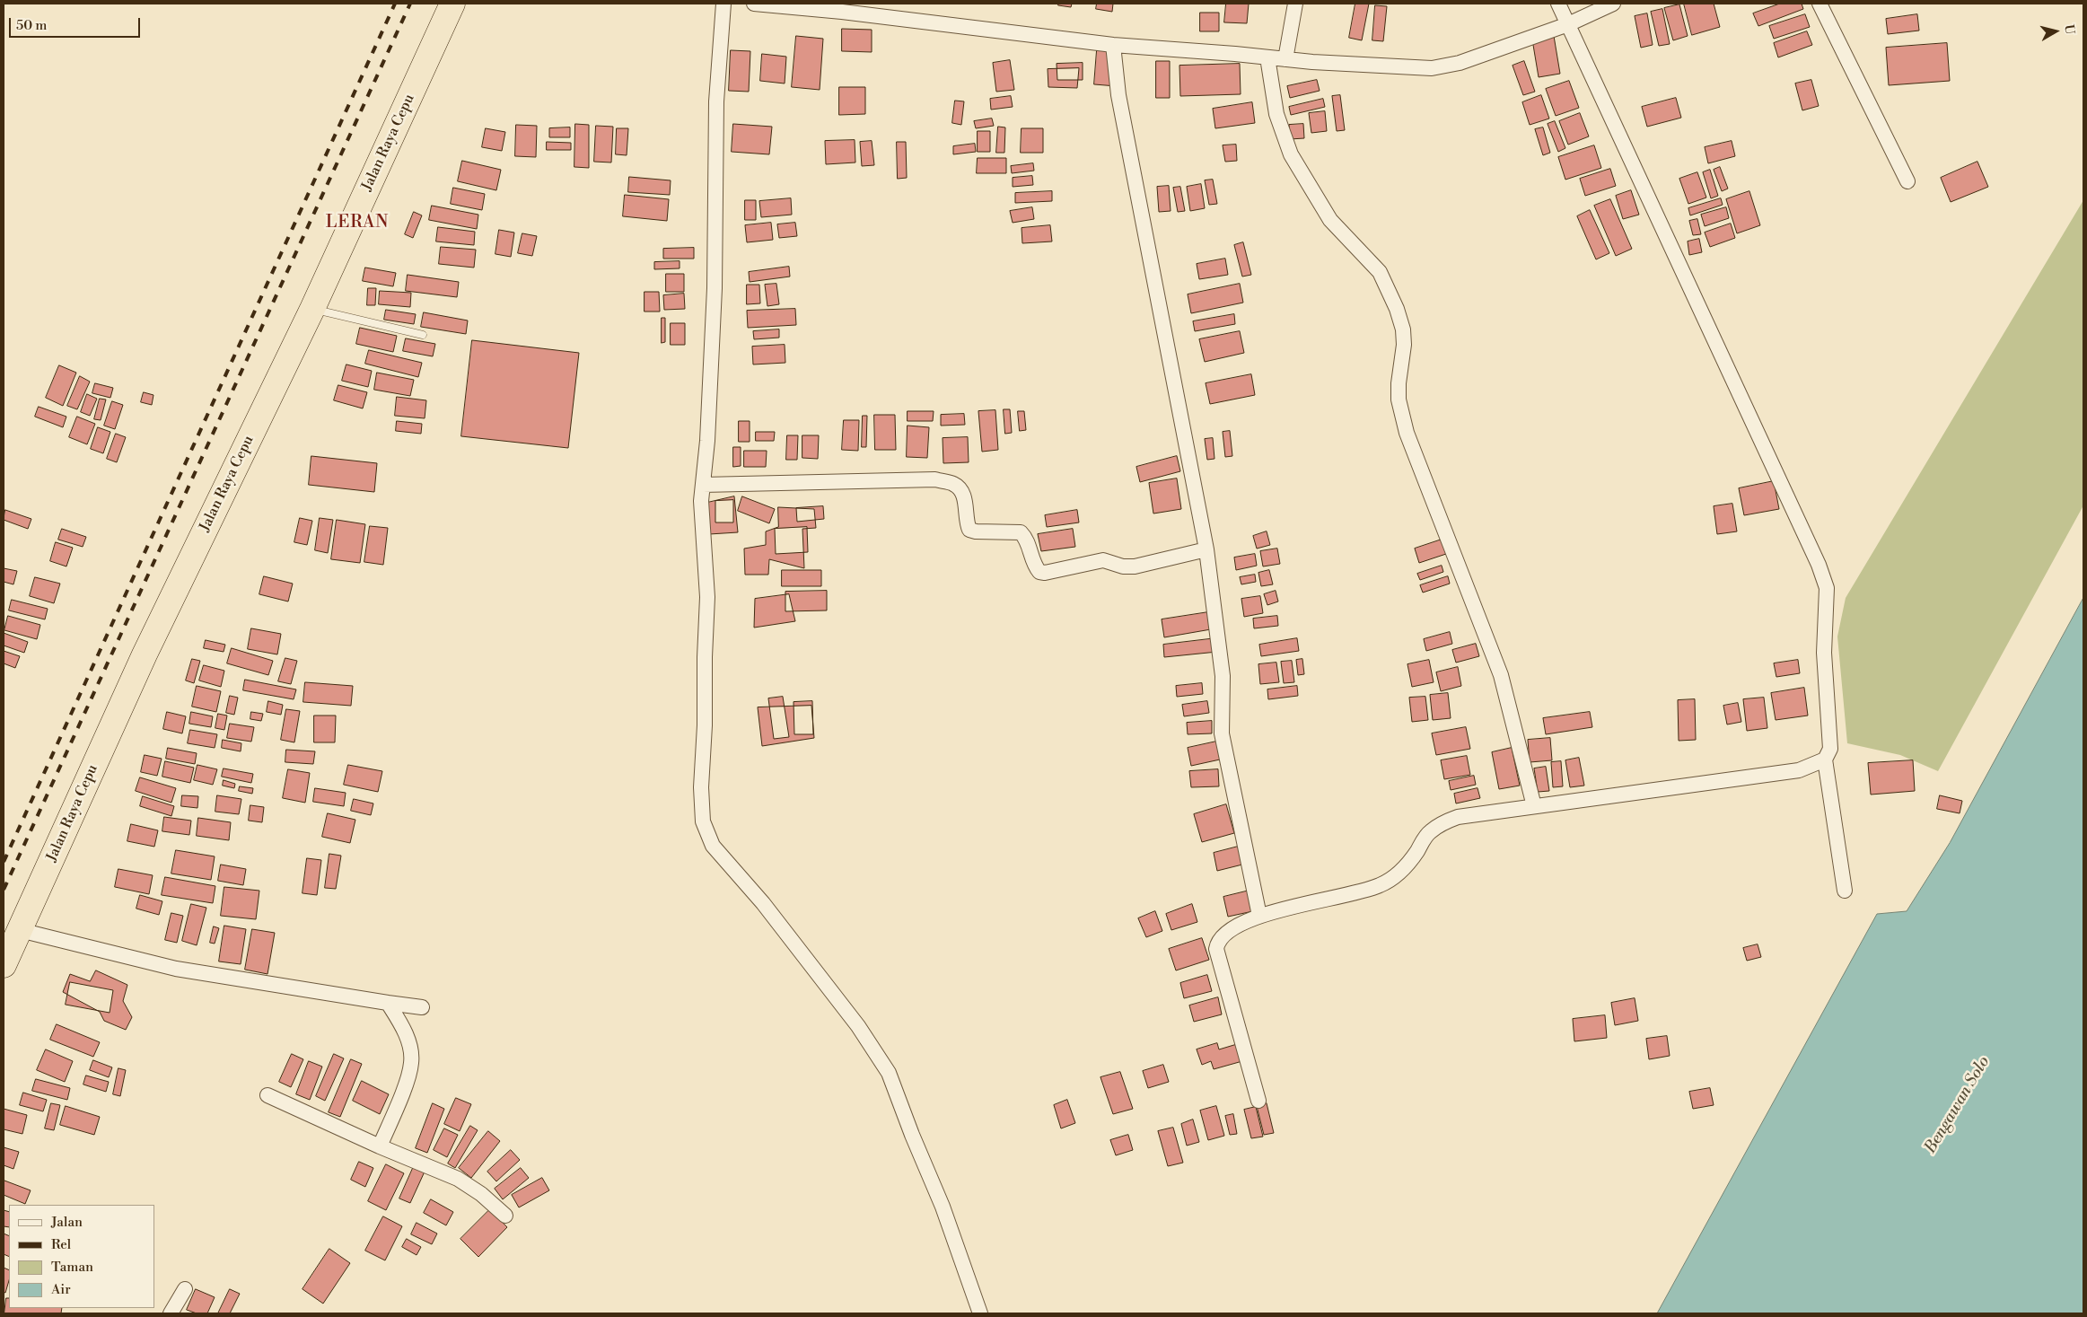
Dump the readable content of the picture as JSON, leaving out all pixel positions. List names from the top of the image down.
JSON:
{
  "streets": {
    "highway": ["Jalan Raya Cepu"]
  },
  "districts": ["LERAN"],
  "water": ["Bengawan Solo"],
  "legend": [
    "Jalan",
    "Rel",
    "Taman",
    "Air"
  ],
  "scale_bar": "50 m",
  "north": "right"
}
